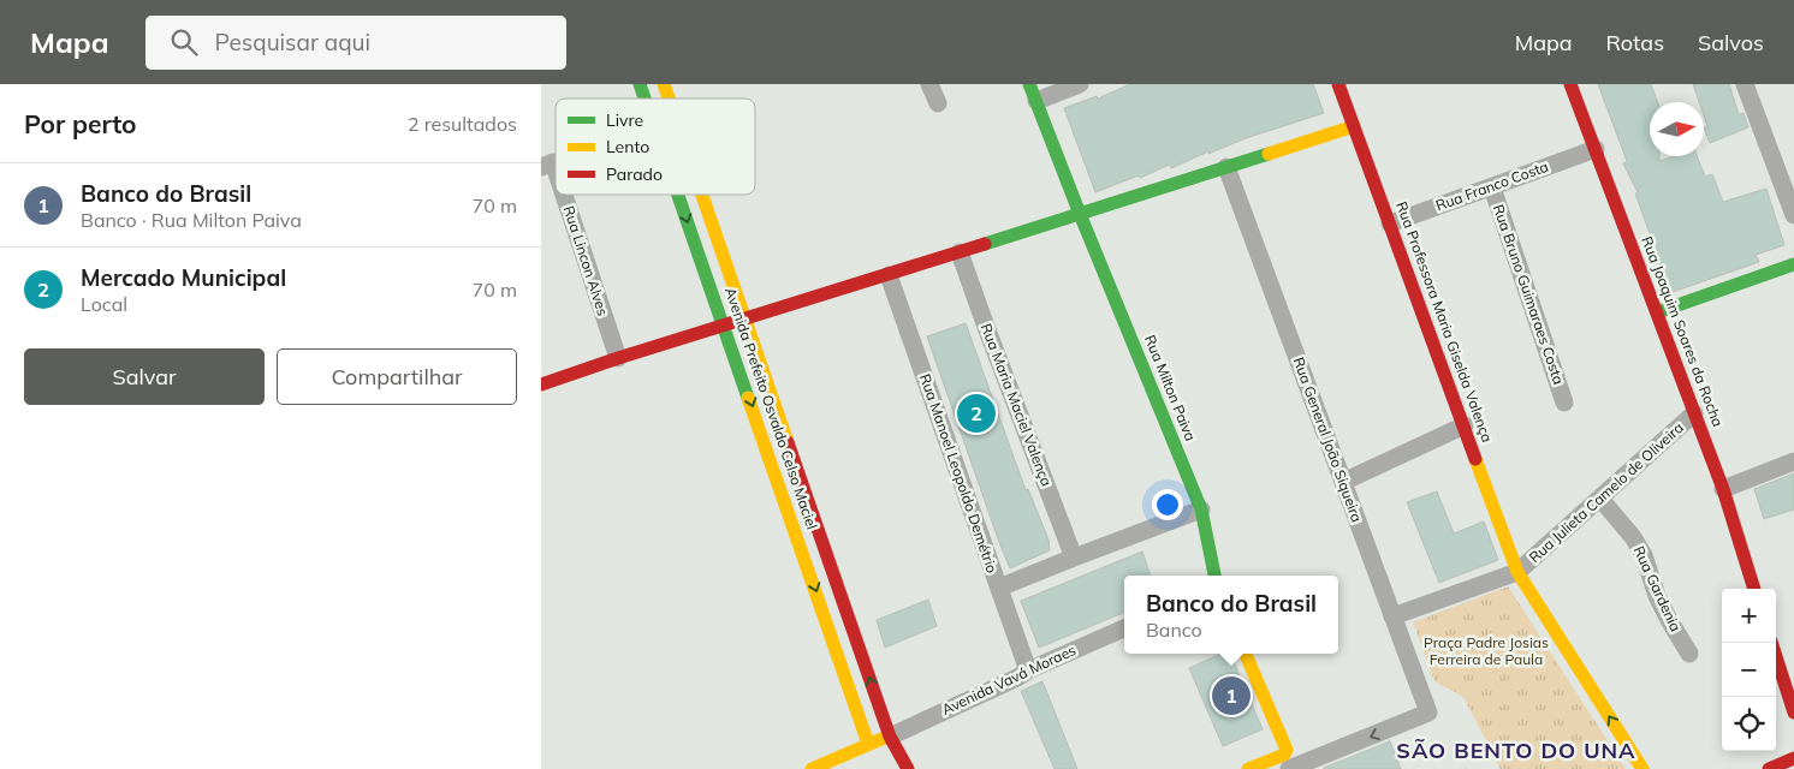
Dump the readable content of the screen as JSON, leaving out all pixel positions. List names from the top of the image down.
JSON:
{
  "streets": {
    "street": [
      "Rua Franco Costa",
      "Rua Lincon Alves",
      "Rua Bruno Guimaraes Costa",
      "Rua Professora Maria Giselda Valença",
      "Rua Joaquim Soares da Rocha",
      "Rua Milton Paiva",
      "Rua Maria Maciel Valença",
      "Avenida Prefeito Osvaldo Celso Maciel",
      "Rua General João Siqueira",
      "Rua Manoel Leopoldo Demétrio",
      "Rua Julieta Camelo de Oliveira",
      "Rua Gardenia",
      "Avenida Vavá Moraes"
    ]
  },
  "crossings": [
    ["Rua Franco Costa", "Rua Bruno Guimaraes Costa"],
    ["Rua Franco Costa", "Rua Professora Maria Giselda Valença"],
    ["Rua Franco Costa", "Rua Joaquim Soares da Rocha"],
    ["Rua Professora Maria Giselda Valença", "Rua Julieta Camelo de Oliveira"],
    ["Rua Joaquim Soares da Rocha", "Rua Julieta Camelo de Oliveira"],
    ["Avenida Prefeito Osvaldo Celso Maciel", "Avenida Vavá Moraes"],
    ["Rua Manoel Leopoldo Demétrio", "Avenida Vavá Moraes"],
    ["Rua Julieta Camelo de Oliveira", "Rua Gardenia"]
  ],
  "districts": ["SÃO BENTO DO UNA"],
  "parks": ["Praça Padre Josias Ferreira de Paula"],
  "legend": ["Livre", "Lento", "Parado"],
  "north": "right",
  "page": {
    "header": "Mapa",
    "search": "Pesquisar aqui",
    "nav": ["Mapa", "Rotas", "Salvos"],
    "heading": ["Por perto", "2 resultados"],
    "list": [
      {
        "mark": "1",
        "name": "Banco do Brasil",
        "note": "Banco · Rua Milton Paiva",
        "value": "70 m"
      },
      {
        "mark": "2",
        "name": "Mercado Municipal",
        "note": "Local",
        "value": "70 m"
      }
    ],
    "buttons": ["Salvar", "Compartilhar"],
    "pins": ["2", "1"],
    "popup": ["Banco do Brasil", "Banco"],
    "map_buttons": ["+", "−"]
  }
}
